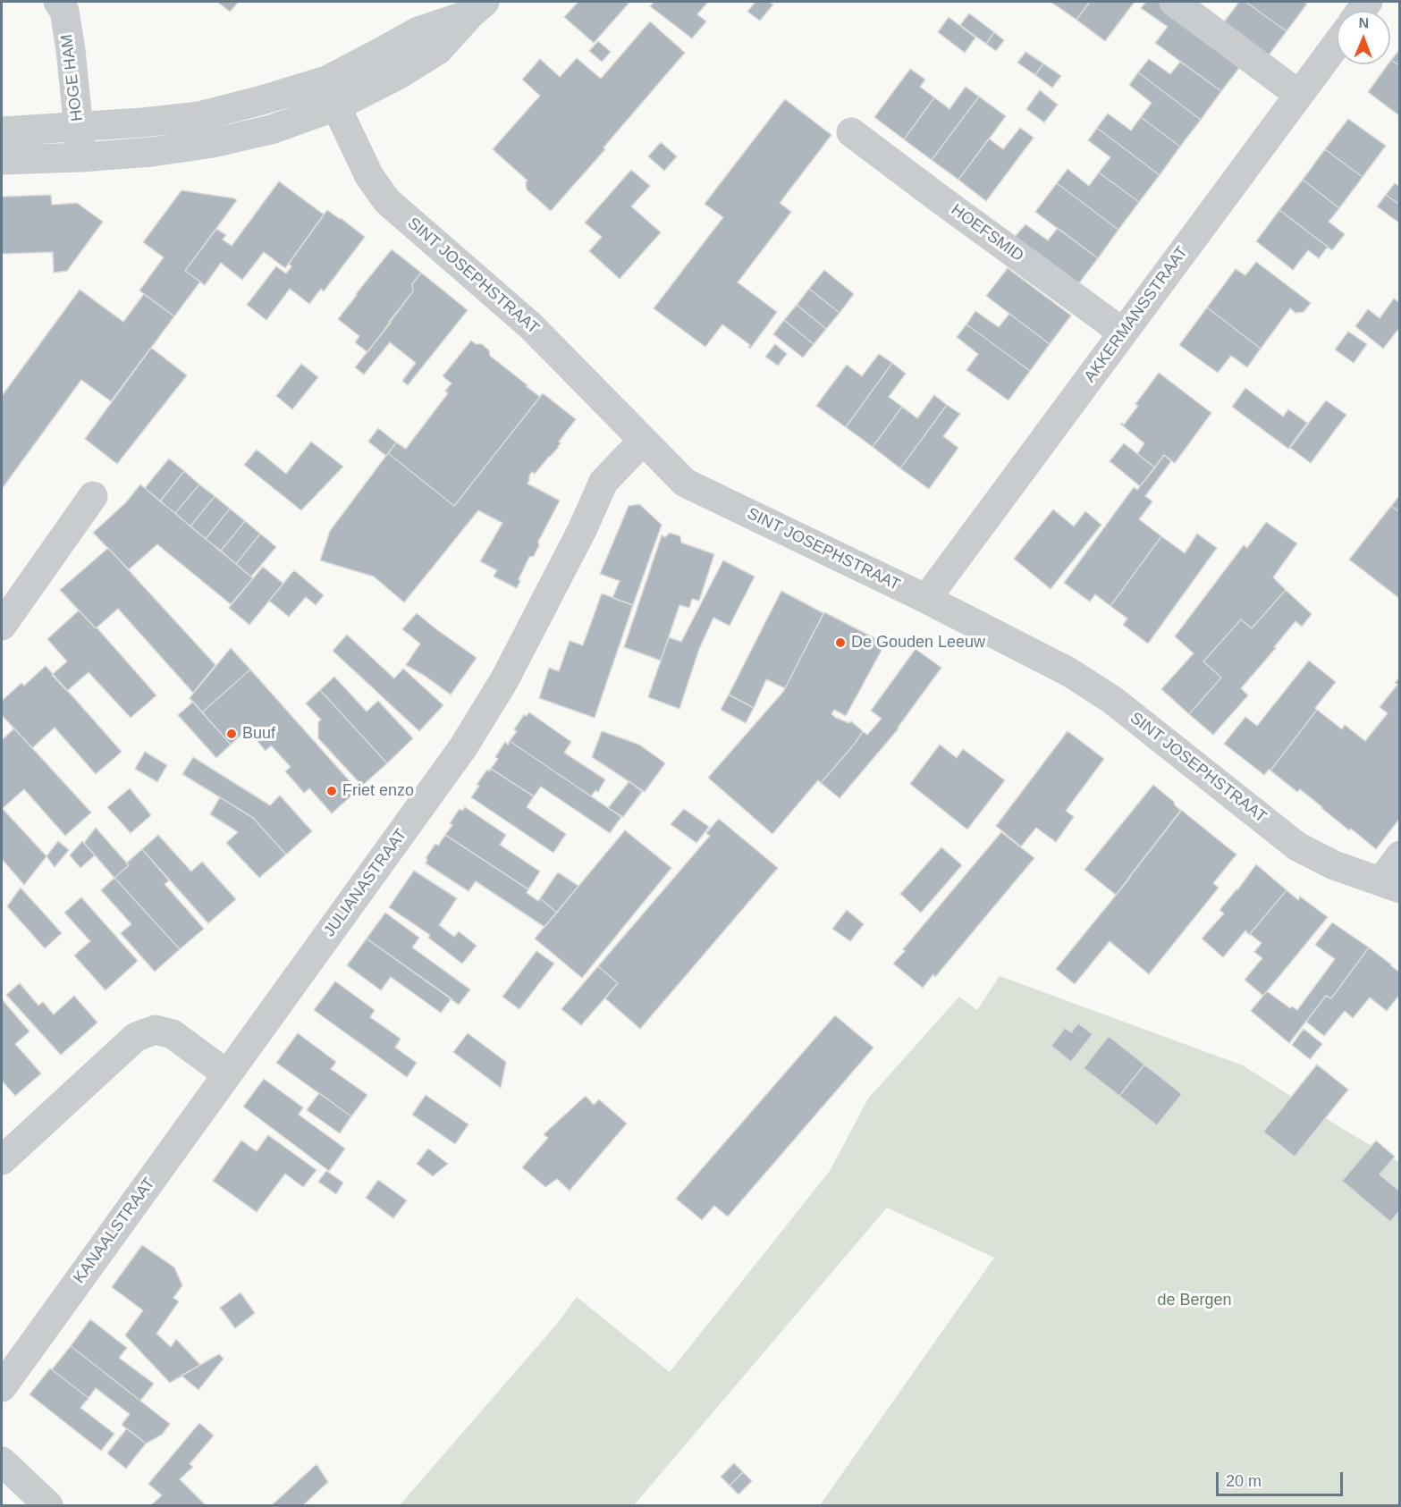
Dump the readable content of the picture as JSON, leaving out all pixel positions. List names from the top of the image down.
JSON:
{
  "streets": {
    "street": [
      "HOGE HAM",
      "HOEFSMID",
      "SINT JOSEPHSTRAAT",
      "AKKERMANSSTRAAT",
      "JULIANASTRAAT",
      "KANAALSTRAAT"
    ]
  },
  "crossings": [
    ["HOEFSMID", "AKKERMANSSTRAAT"],
    ["SINT JOSEPHSTRAAT", "AKKERMANSSTRAAT"],
    ["SINT JOSEPHSTRAAT", "JULIANASTRAAT"],
    ["JULIANASTRAAT", "KANAALSTRAAT"]
  ],
  "parks": ["de Bergen"],
  "places": ["De Gouden Leeuw", "Buuf", "Friet enzo"],
  "scale_bar": "20 m",
  "north": "top"
}
